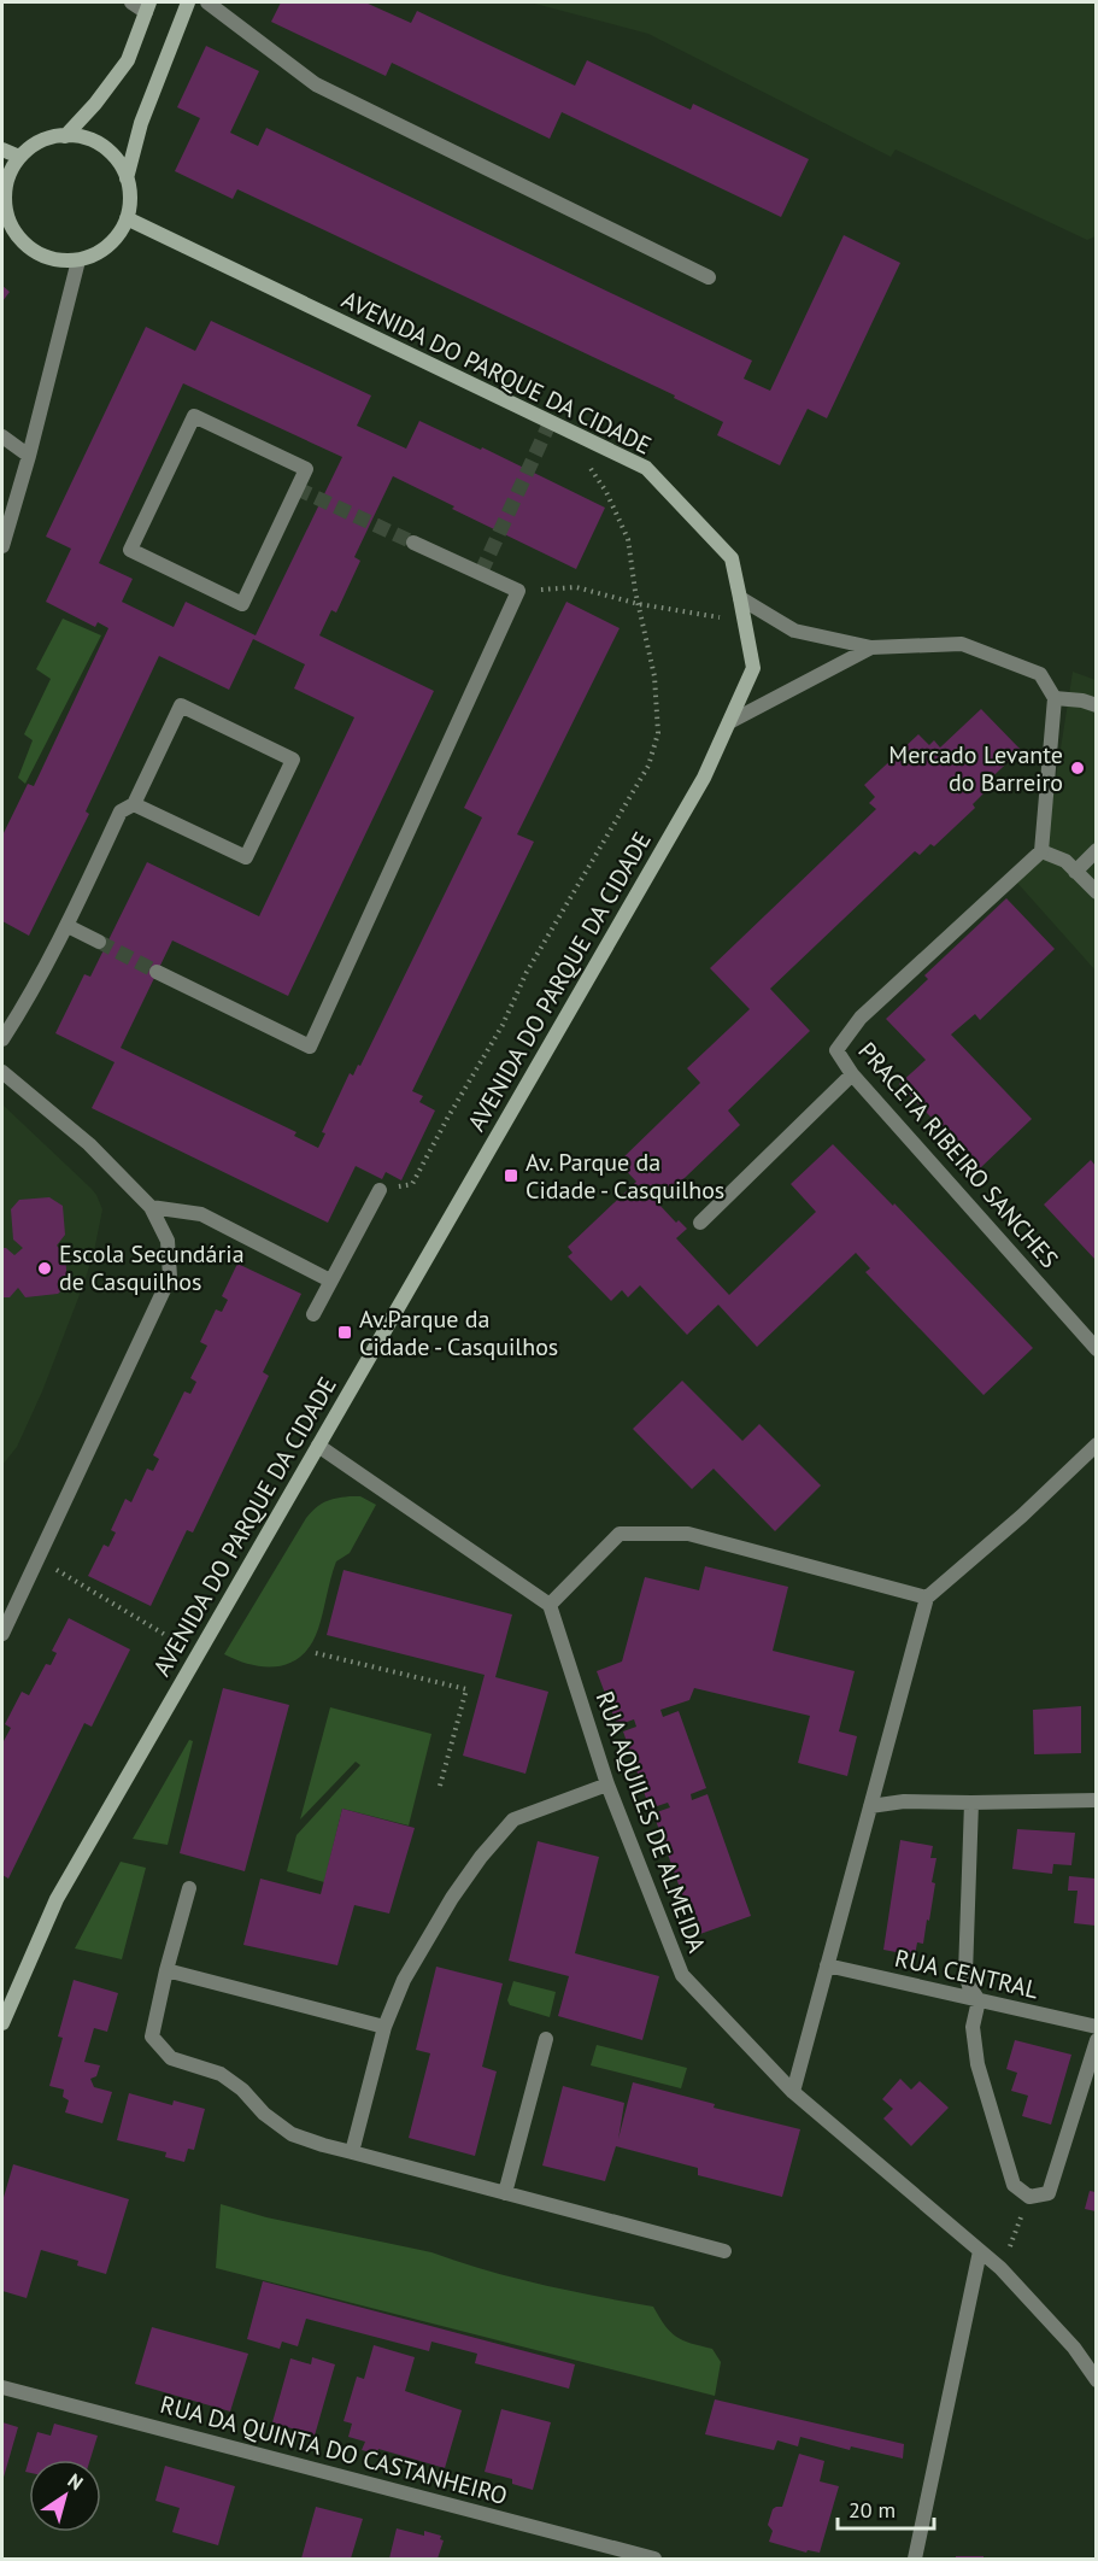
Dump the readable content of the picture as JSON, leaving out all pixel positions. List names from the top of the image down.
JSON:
{
  "streets": {
    "street": [
      "AVENIDA DO PARQUE DA CIDADE",
      "PRACETA RIBEIRO SANCHES",
      "RUA AQUILES DE ALMEIDA",
      "RUA CENTRAL",
      "RUA DA QUINTA DO CASTANHEIRO"
    ]
  },
  "places": {
    "other": ["Mercado Levante do Barreiro", "Escola Secundária de Casquilhos"],
    "transit": ["Av. Parque da Cidade - Casquilhos", "Av.Parque da Cidade - Casquilhos"]
  },
  "scale_bar": "20 m",
  "north": "top right"
}
